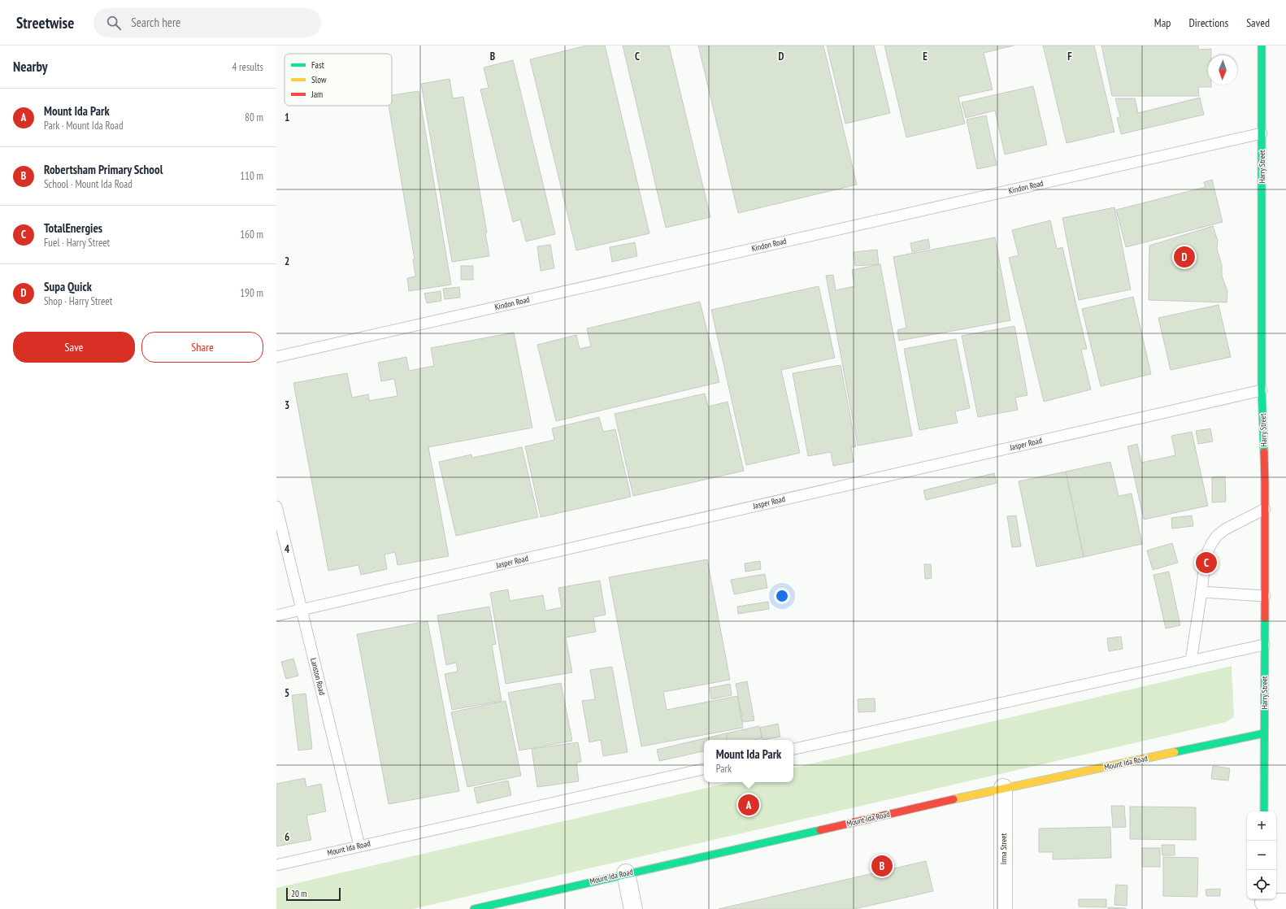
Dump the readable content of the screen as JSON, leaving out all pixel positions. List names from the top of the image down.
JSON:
{
  "streets": {
    "street": ["Harry Street", "Mount Ida Road", "Irma Street"],
    "lane": ["Kindon Road", "Jasper Road", "Lanston Road"]
  },
  "crossings": [
    ["Harry Street", "Kindon Road"],
    ["Harry Street", "Jasper Road"],
    ["Harry Street", "Mount Ida Road"],
    ["Jasper Road", "Lanston Road"],
    ["Lanston Road", "Mount Ida Road"],
    ["Mount Ida Road", "Irma Street"]
  ],
  "legend": ["Fast", "Slow", "Jam"],
  "scale_bar": "20 m",
  "north": "bottom",
  "page": {
    "header": "Streetwise",
    "search": "Search here",
    "nav": ["Map", "Directions", "Saved"],
    "heading": ["Nearby", "4 results"],
    "list": [
      {
        "mark": "A",
        "name": "Mount Ida Park",
        "note": "Park · Mount Ida Road",
        "value": "80 m"
      },
      {
        "mark": "B",
        "name": "Robertsham Primary School",
        "note": "School · Mount Ida Road",
        "value": "110 m"
      },
      {
        "mark": "C",
        "name": "TotalEnergies",
        "note": "Fuel · Harry Street",
        "value": "160 m"
      },
      {
        "mark": "D",
        "name": "Supa Quick",
        "note": "Shop · Harry Street",
        "value": "190 m"
      }
    ],
    "pins": [
      "D",
      "C",
      "A",
      "B"
    ],
    "buttons": ["Save", "Share"],
    "popup": ["Mount Ida Park", "Park"],
    "map_buttons": ["+", "−"],
    "scale": "20 m"
  },
  "grid": {
    "columns": [
      "B",
      "C",
      "D",
      "E",
      "F"
    ],
    "rows": [
      "1",
      "2",
      "3",
      "4",
      "5",
      "6"
    ]
  }
}
